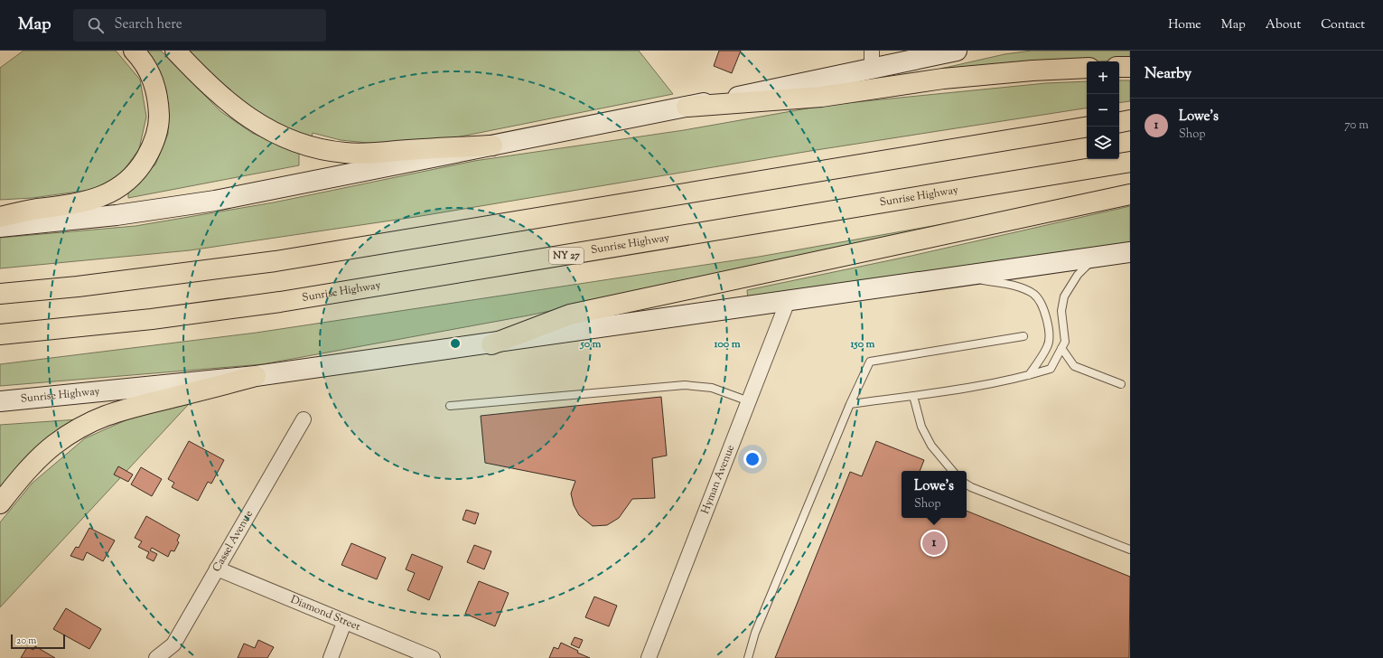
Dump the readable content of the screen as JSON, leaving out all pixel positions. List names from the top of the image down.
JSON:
{
  "streets": {
    "highway": ["Sunrise Highway", "NY 27"],
    "street": ["Hyman Avenue", "Cassel Avenue", "Diamond Street"]
  },
  "crossings": [
    ["Sunrise Highway", "Hyman Avenue"],
    ["Cassel Avenue", "Diamond Street"]
  ],
  "scale_bar": "20 m",
  "page": {
    "header": "Map",
    "search": "Search here",
    "nav": [
      "Home",
      "Map",
      "About",
      "Contact"
    ],
    "heading": "Nearby",
    "map_buttons": ["+", "−"],
    "list": [
      {
        "mark": "1",
        "name": "Lowe's",
        "note": "Shop",
        "value": "70 m"
      }
    ],
    "popup": ["Lowe's", "Shop"],
    "pins": "1",
    "scale": "20 m"
  },
  "rings": ["50 m", "100 m", "150 m"]
}
